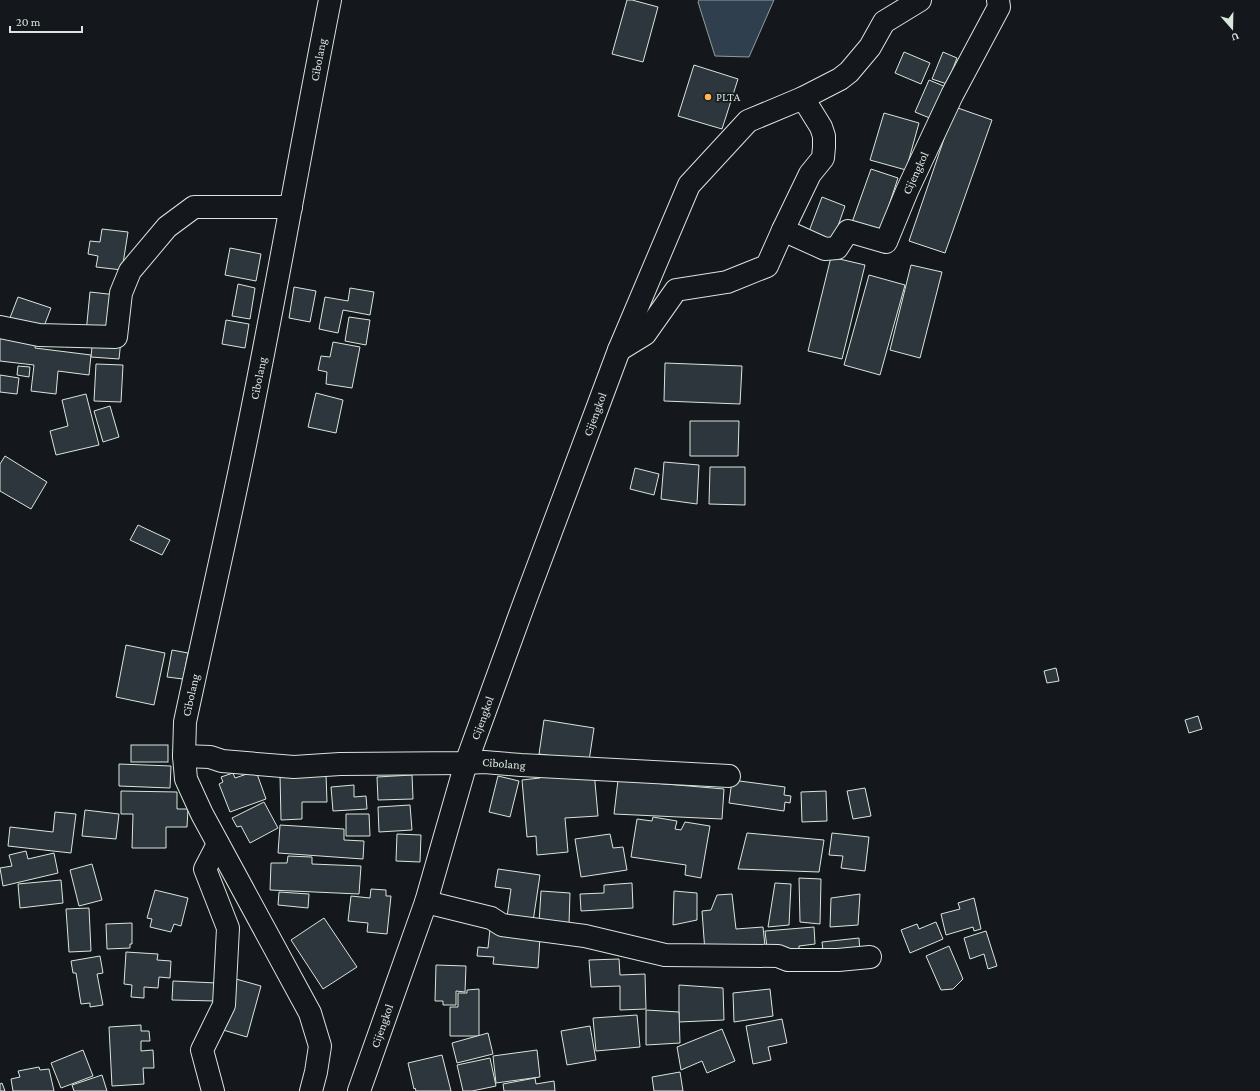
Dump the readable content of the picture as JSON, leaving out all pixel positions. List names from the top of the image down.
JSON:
{
  "streets": {
    "street": ["Cibolang", "Cijengkol"]
  },
  "crossings": [
    ["Cibolang", "Cijengkol"]
  ],
  "places": ["PLTA"],
  "scale_bar": "20 m",
  "north": "bottom"
}
